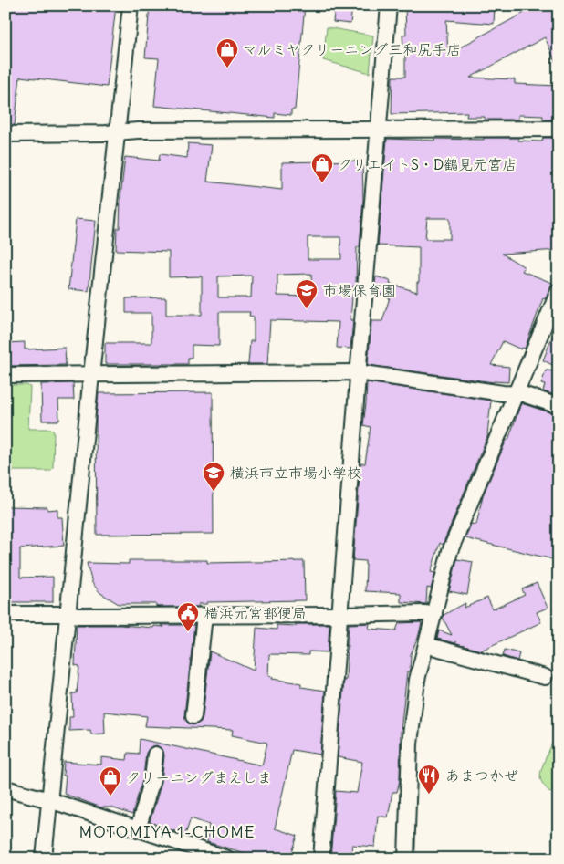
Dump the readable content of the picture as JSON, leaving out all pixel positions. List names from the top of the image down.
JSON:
{
  "districts": ["MOTOMIYA 1-CHOME"],
  "places": {
    "shop": ["マルミヤクリーニング三和尻手店", "クリエイトS・D鶴見元宮店", "クリーニングまえしま"],
    "school or university": ["市場保育園", "横浜市立市場小学校"],
    "public building": ["横浜元宮郵便局"],
    "restaurant": ["あまつかぜ"]
  }
}
